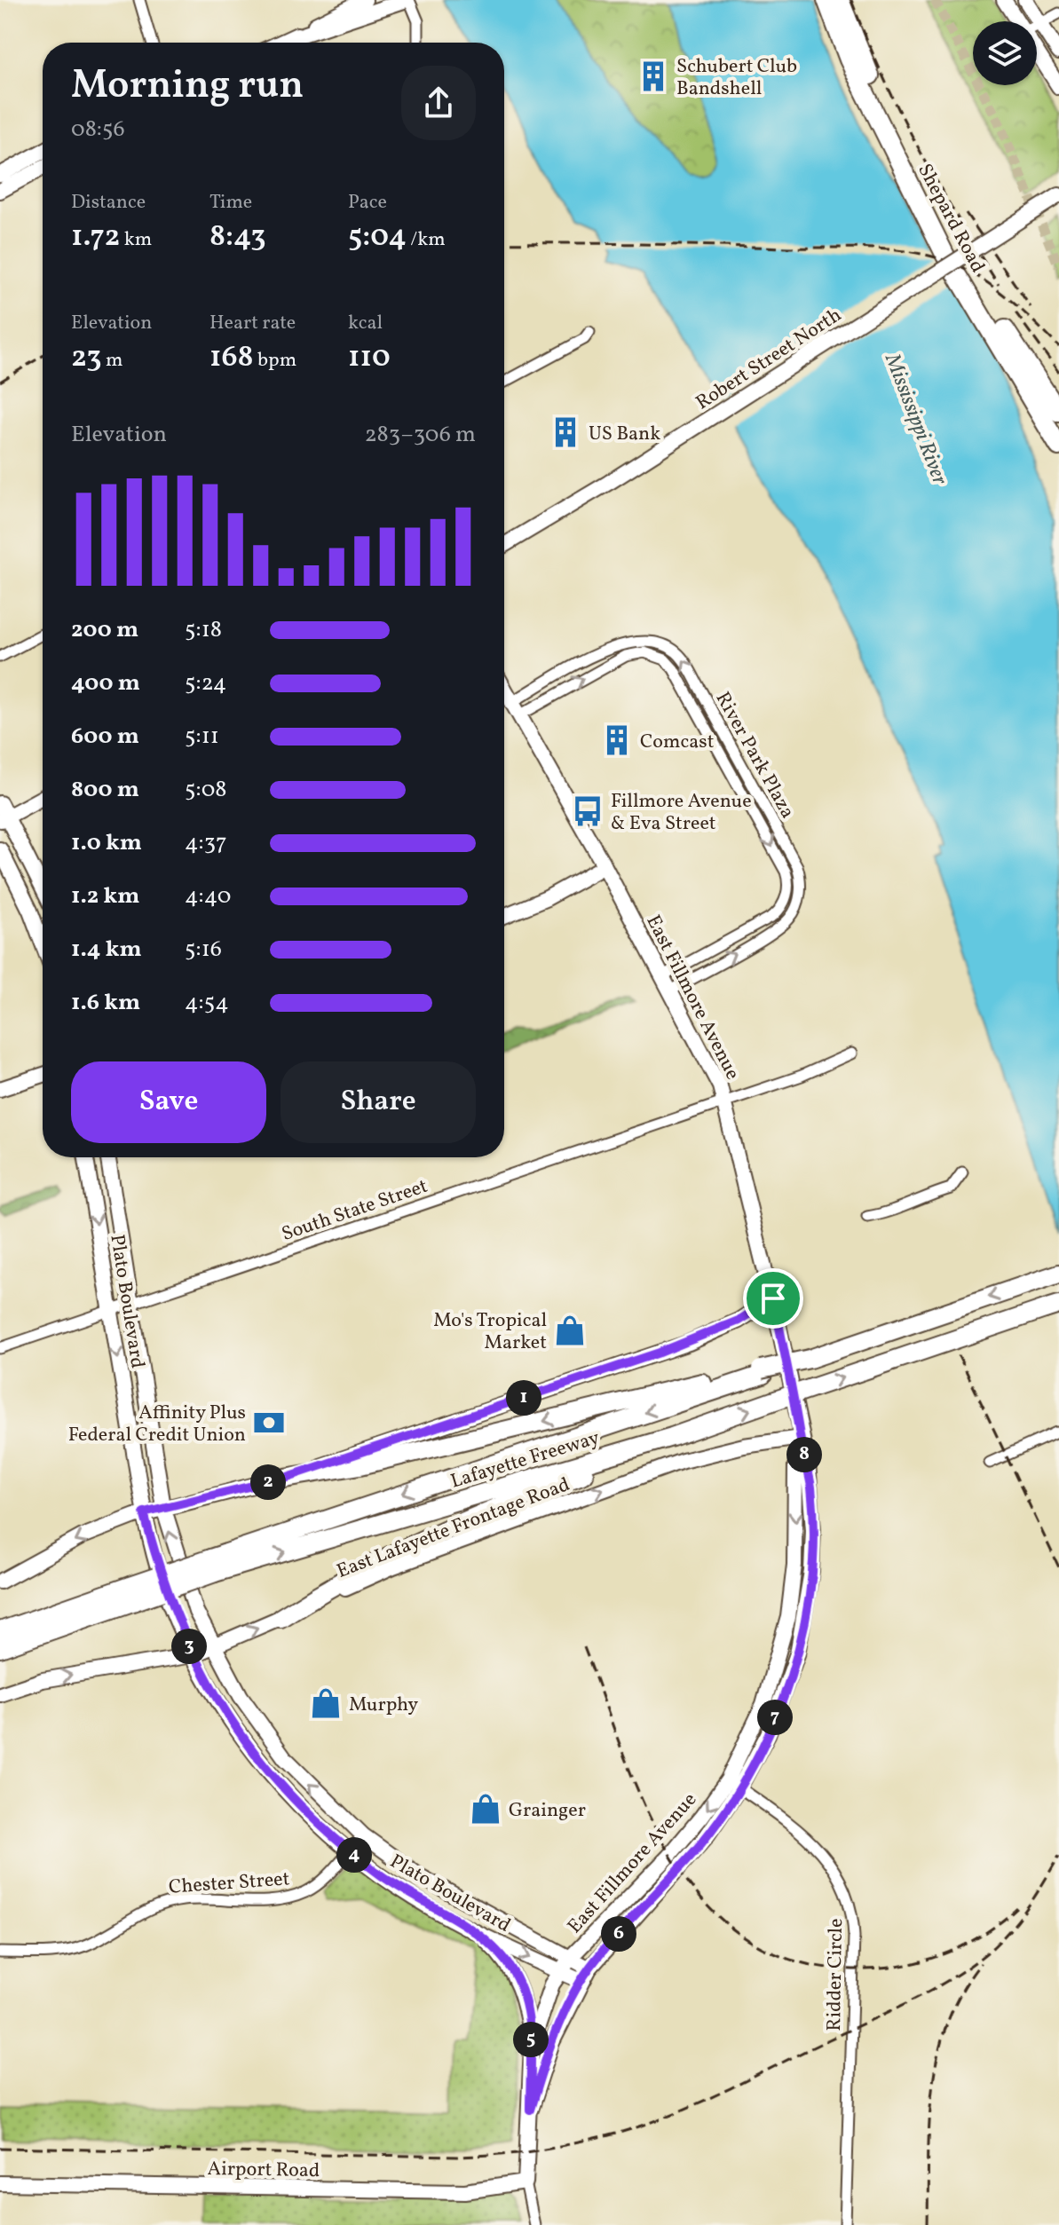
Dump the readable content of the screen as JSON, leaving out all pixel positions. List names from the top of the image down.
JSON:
{
  "streets": {
    "highway": ["Shepard Road", "Lafayette Freeway"],
    "street": [
      "Robert Street North",
      "River Park Plaza",
      "East Fillmore Avenue",
      "South State Street",
      "Plato Boulevard",
      "East Lafayette Frontage Road",
      "Chester Street",
      "Ridder Circle",
      "Airport Road"
    ]
  },
  "crossings": [
    ["River Park Plaza", "East Fillmore Avenue"],
    ["East Fillmore Avenue", "South State Street"],
    ["East Fillmore Avenue", "Plato Boulevard"],
    ["East Fillmore Avenue", "East Lafayette Frontage Road"],
    ["East Fillmore Avenue", "Ridder Circle"],
    ["South State Street", "Plato Boulevard"],
    ["Plato Boulevard", "East Lafayette Frontage Road"],
    ["Plato Boulevard", "Chester Street"]
  ],
  "water": ["Mississippi River"],
  "places": {
    "building": ["Schubert Club Bandshell", "US Bank", "Comcast"],
    "bus stop": ["Fillmore Avenue & Eva Street"],
    "shop": ["Mo's Tropical Market", "Murphy", "Grainger"],
    "bank": ["Affinity Plus Federal Credit Union"]
  },
  "page": {
    "heading": ["Morning run", "08:56"],
    "stats": [
      ["Distance", "1.72 km"],
      ["Time", "8:43"],
      ["Pace", "5:04 /km"],
      ["Elevation", "23 m"],
      ["Heart rate", "168 bpm"],
      ["kcal", "110"]
    ],
    "chart": ["Elevation", "283–306 m"],
    "list": [
      {
        "name": "200 m",
        "note": "5:18"
      },
      {
        "name": "400 m",
        "note": "5:24"
      },
      {
        "name": "600 m",
        "note": "5:11"
      },
      {
        "name": "800 m",
        "note": "5:08"
      },
      {
        "name": "1.0 km",
        "note": "4:37"
      },
      {
        "name": "1.2 km",
        "note": "4:40"
      },
      {
        "name": "1.4 km",
        "note": "5:16"
      },
      {
        "name": "1.6 km",
        "note": "4:54"
      }
    ],
    "buttons": ["Save", "Share"],
    "pins": [
      "1",
      "8",
      "2",
      "3",
      "7",
      "4",
      "6",
      "5"
    ]
  }
}
